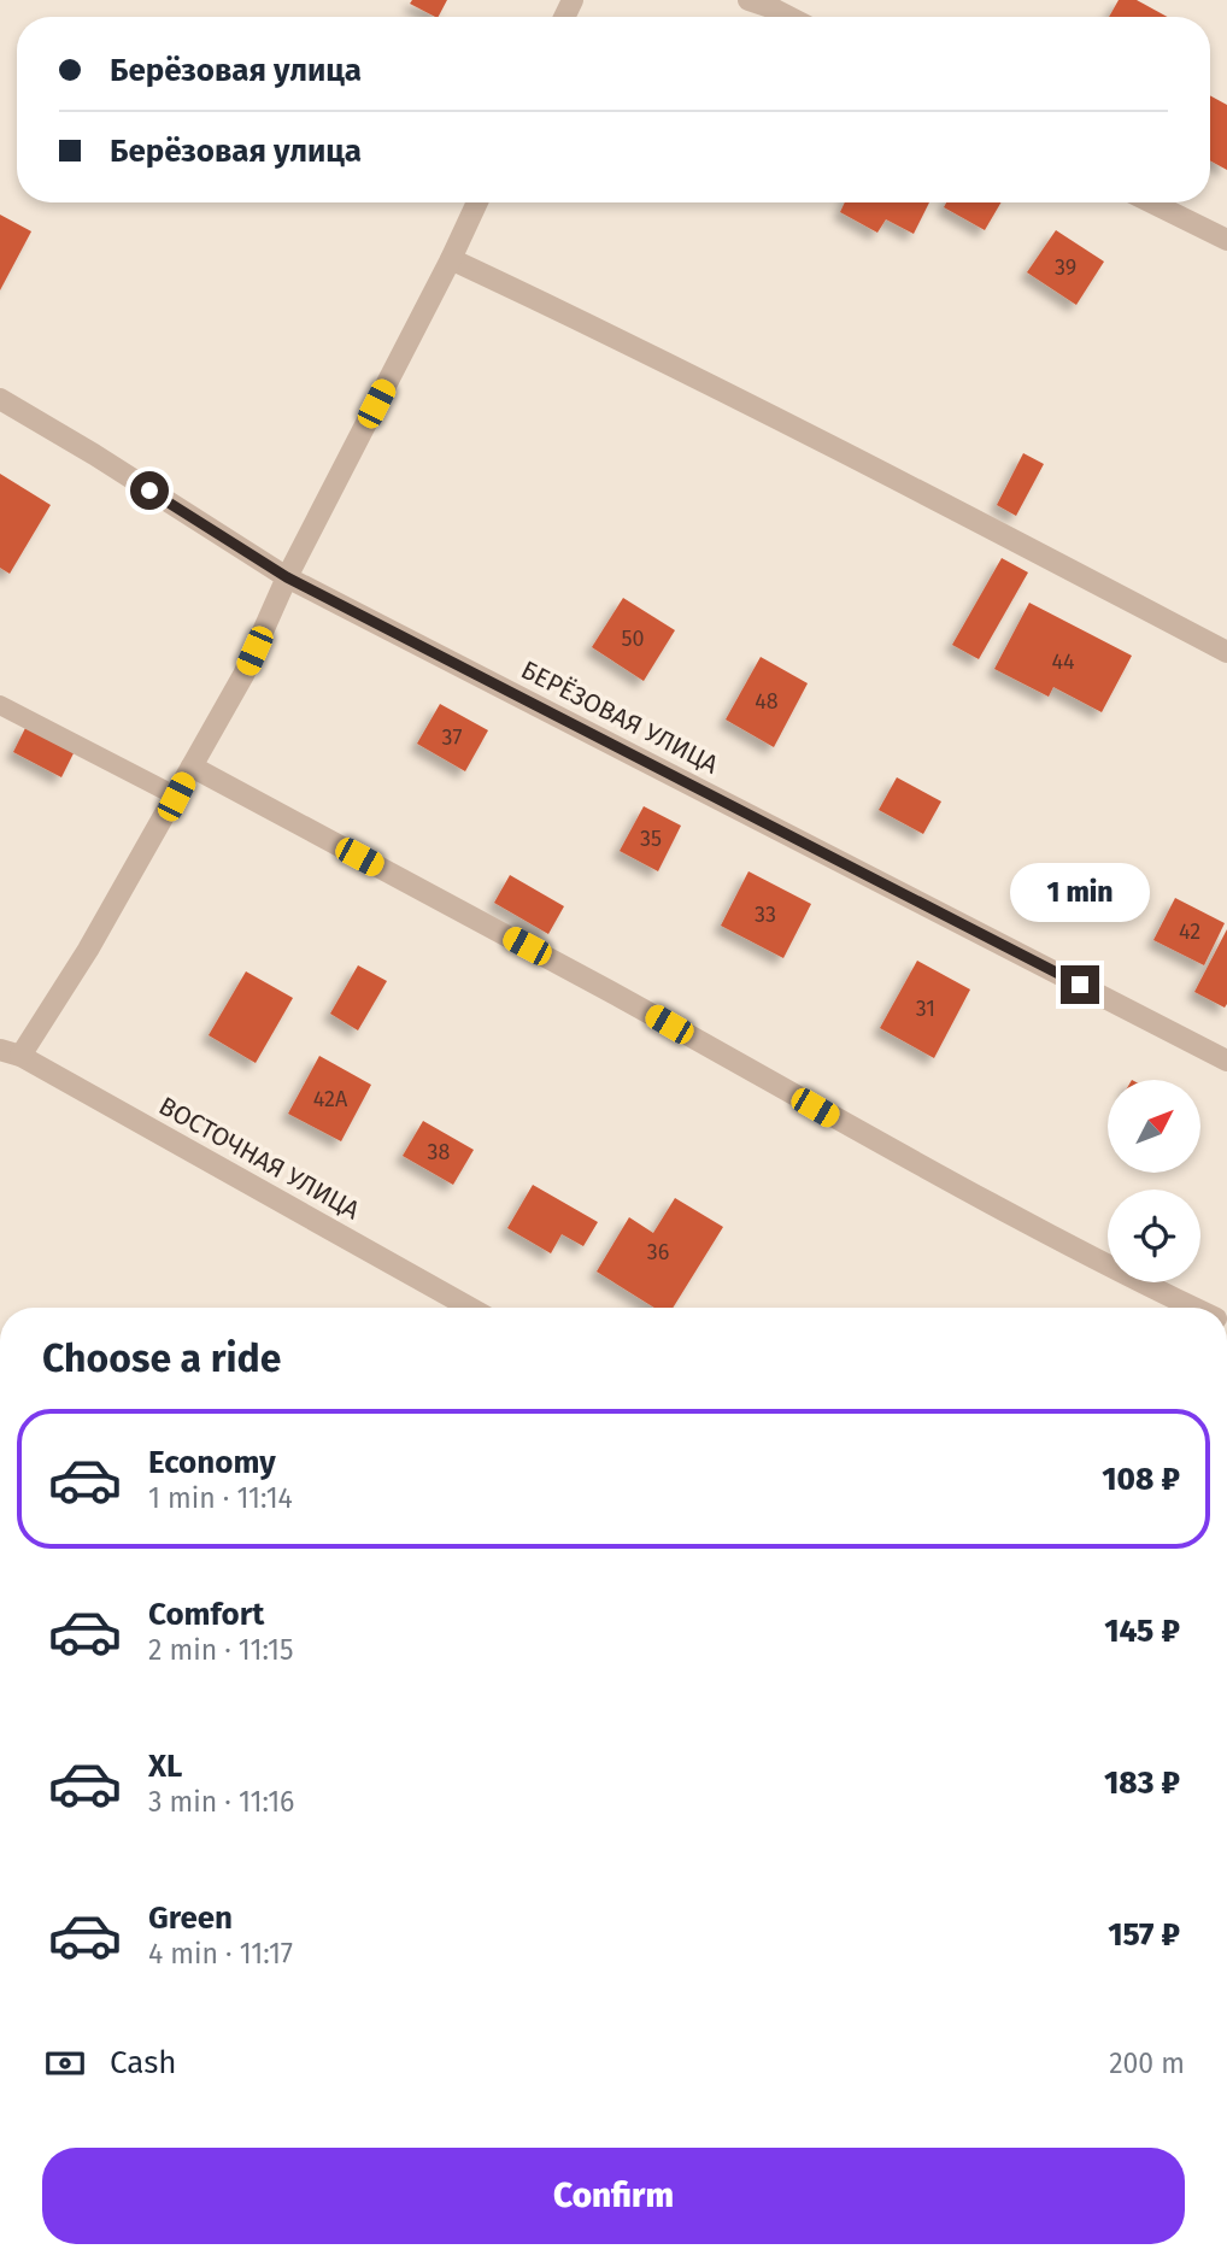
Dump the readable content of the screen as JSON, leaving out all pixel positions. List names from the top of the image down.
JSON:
{
  "streets": {
    "street": ["БЕРЁЗОВАЯ УЛИЦА", "ВОСТОЧНАЯ УЛИЦА"]
  },
  "house_numbers": [
    "39",
    "50",
    "44",
    "48",
    "37",
    "35",
    "33",
    "42",
    "31",
    "42А",
    "38",
    "36"
  ],
  "north": "top right",
  "page": {
    "banner": ["Берёзовая улица", "Берёзовая улица"],
    "bubble": "1 min",
    "heading": "Choose a ride",
    "list": [
      {
        "name": "Economy",
        "note": "1 min · 11:14",
        "value": "108 ₽"
      },
      {
        "name": "Comfort",
        "note": "2 min · 11:15",
        "value": "145 ₽"
      },
      {
        "name": "XL",
        "note": "3 min · 11:16",
        "value": "183 ₽"
      },
      {
        "name": "Green",
        "note": "4 min · 11:17",
        "value": "157 ₽"
      }
    ],
    "pay": ["Cash", "200 m"],
    "buttons": "Confirm"
  }
}
